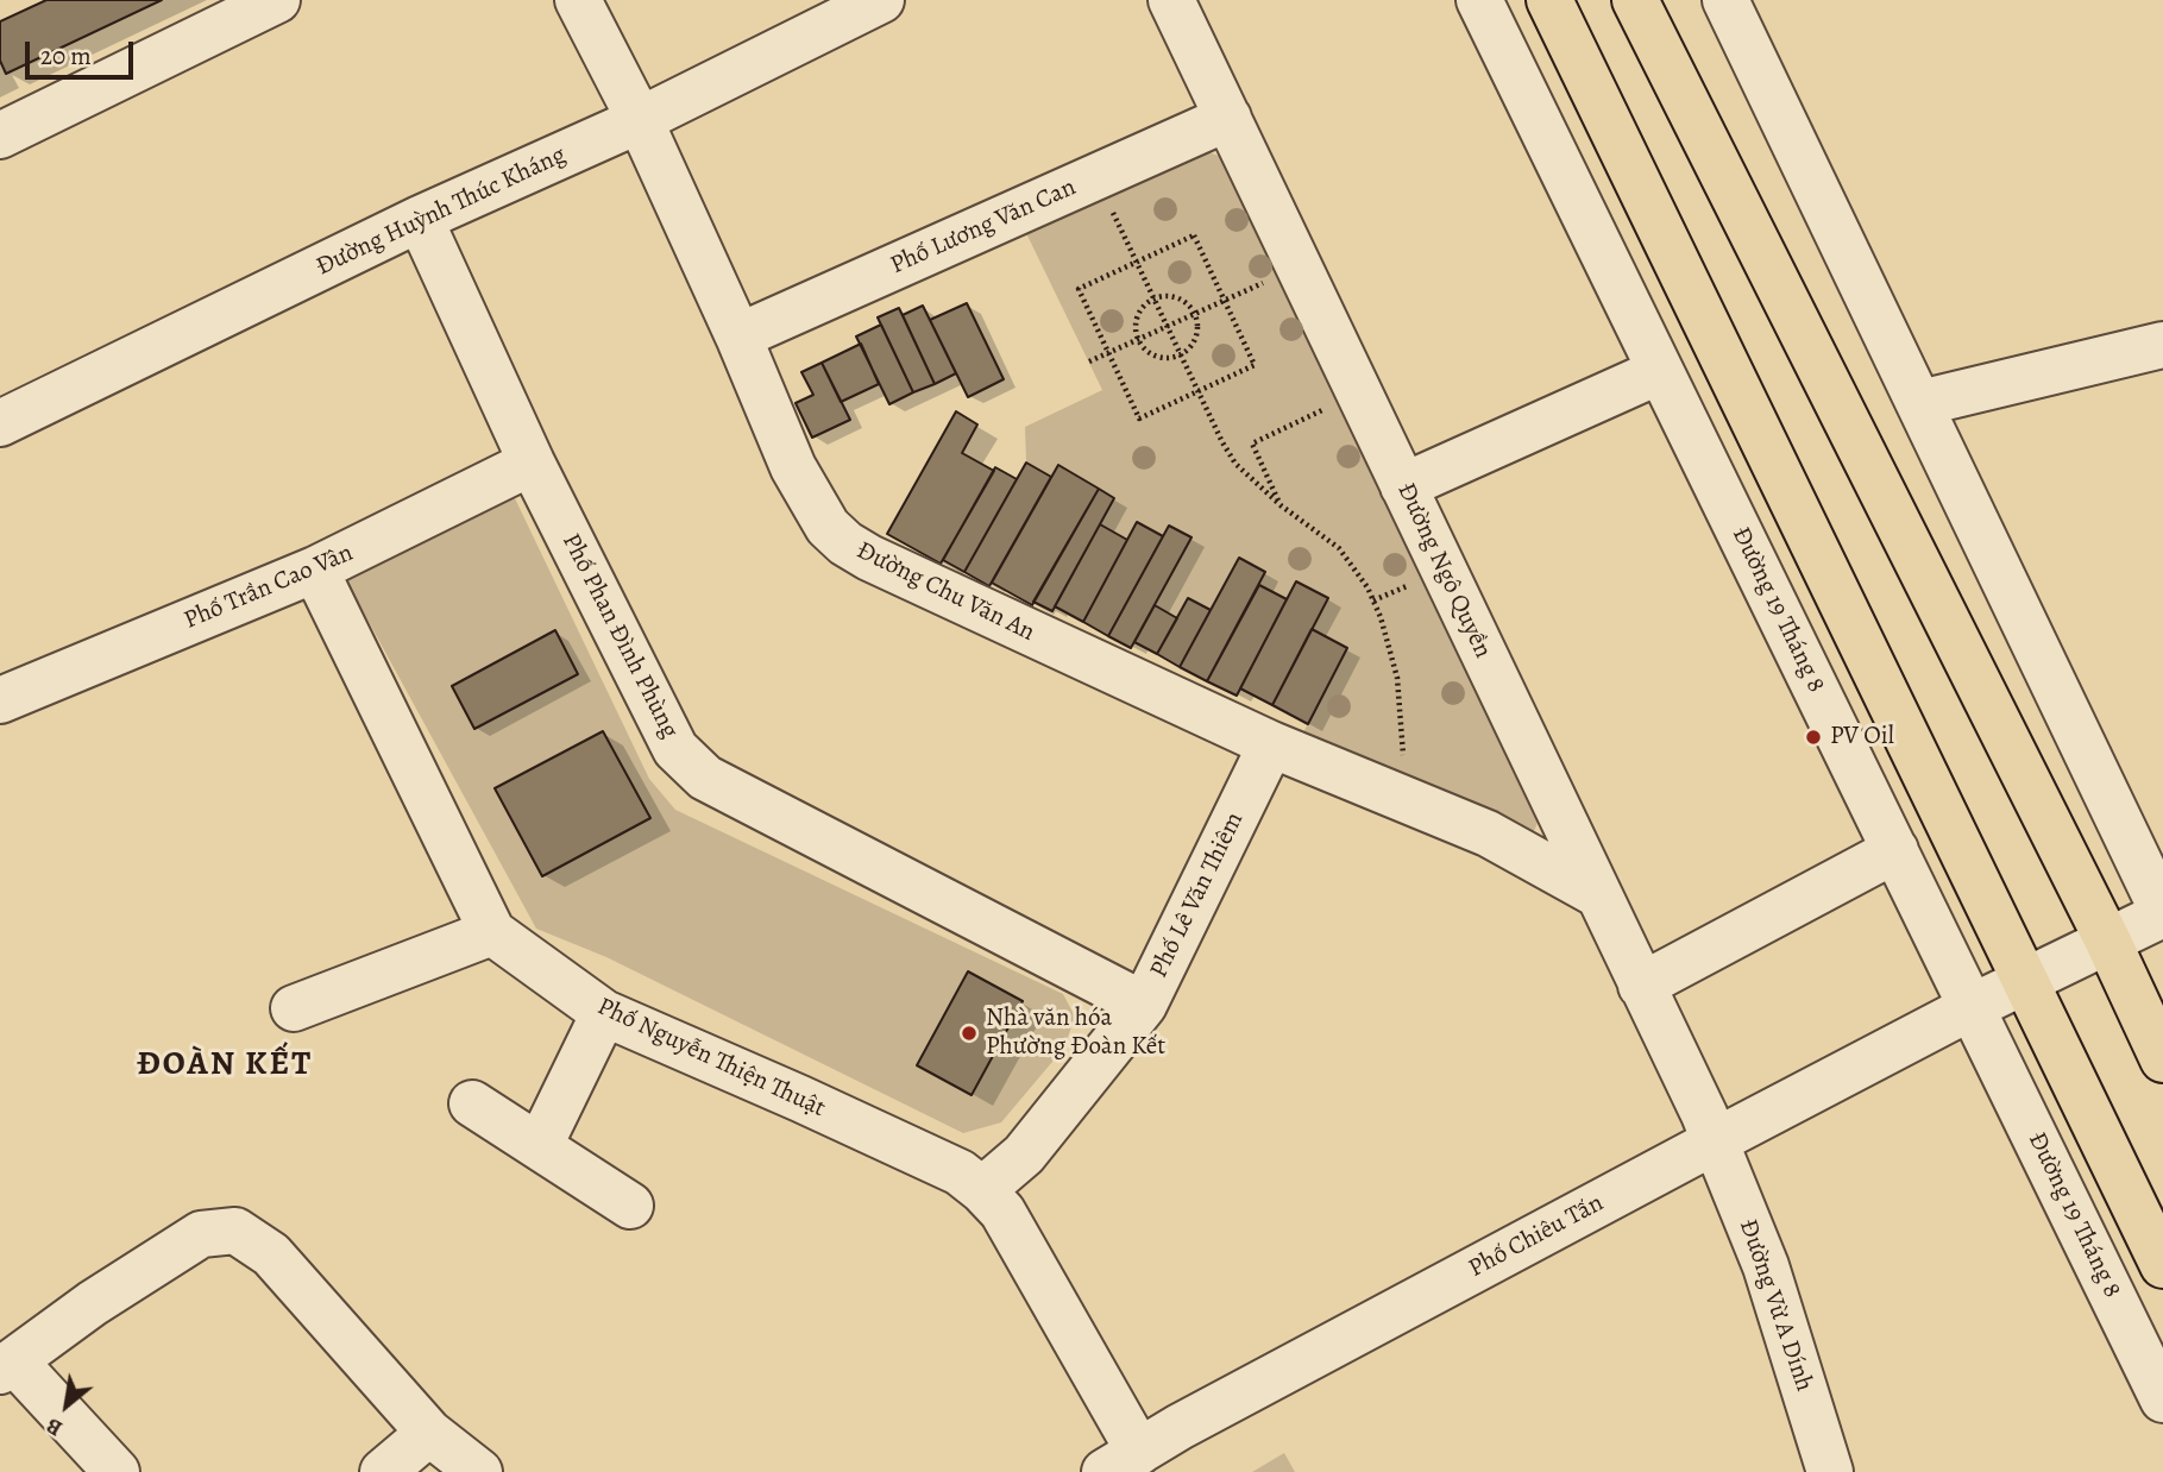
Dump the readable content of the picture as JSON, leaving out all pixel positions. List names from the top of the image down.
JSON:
{
  "streets": {
    "street": [
      "Đường Huỳnh Thúc Kháng",
      "Phố Lương Văn Can",
      "Đường Ngô Quyền",
      "Phố Trần Cao Vân",
      "Đường Chu Văn An",
      "Đường 19 Tháng 8",
      "Phố Phan Đình Phùng",
      "Phố Lê Văn Thiêm",
      "Phố Nguyễn Thiện Thuật",
      "Phố Chiêu Tấn",
      "Đường Vừ A Dính"
    ]
  },
  "crossings": [
    ["Đường Huỳnh Thúc Kháng", "Đường Chu Văn An"],
    ["Đường Huỳnh Thúc Kháng", "Phố Phan Đình Phùng"],
    ["Phố Lương Văn Can", "Đường Ngô Quyền"],
    ["Phố Lương Văn Can", "Đường Chu Văn An"],
    ["Đường Ngô Quyền", "Đường Chu Văn An"],
    ["Đường Ngô Quyền", "Phố Chiêu Tấn"],
    ["Đường Ngô Quyền", "Đường Vừ A Dính"],
    ["Phố Trần Cao Vân", "Phố Phan Đình Phùng"],
    ["Phố Trần Cao Vân", "Phố Nguyễn Thiện Thuật"],
    ["Đường Chu Văn An", "Phố Lê Văn Thiêm"],
    ["Đường 19 Tháng 8", "Phố Chiêu Tấn"],
    ["Phố Phan Đình Phùng", "Phố Lê Văn Thiêm"],
    ["Phố Lê Văn Thiêm", "Phố Nguyễn Thiện Thuật"],
    ["Phố Nguyễn Thiện Thuật", "Phố Chiêu Tấn"],
    ["Phố Chiêu Tấn", "Đường Vừ A Dính"]
  ],
  "districts": ["ĐOÀN KẾT"],
  "places": ["PV Oil", "Nhà văn hóa Phường Đoàn Kết"],
  "scale_bar": "20 m",
  "north": "bottom left"
}
